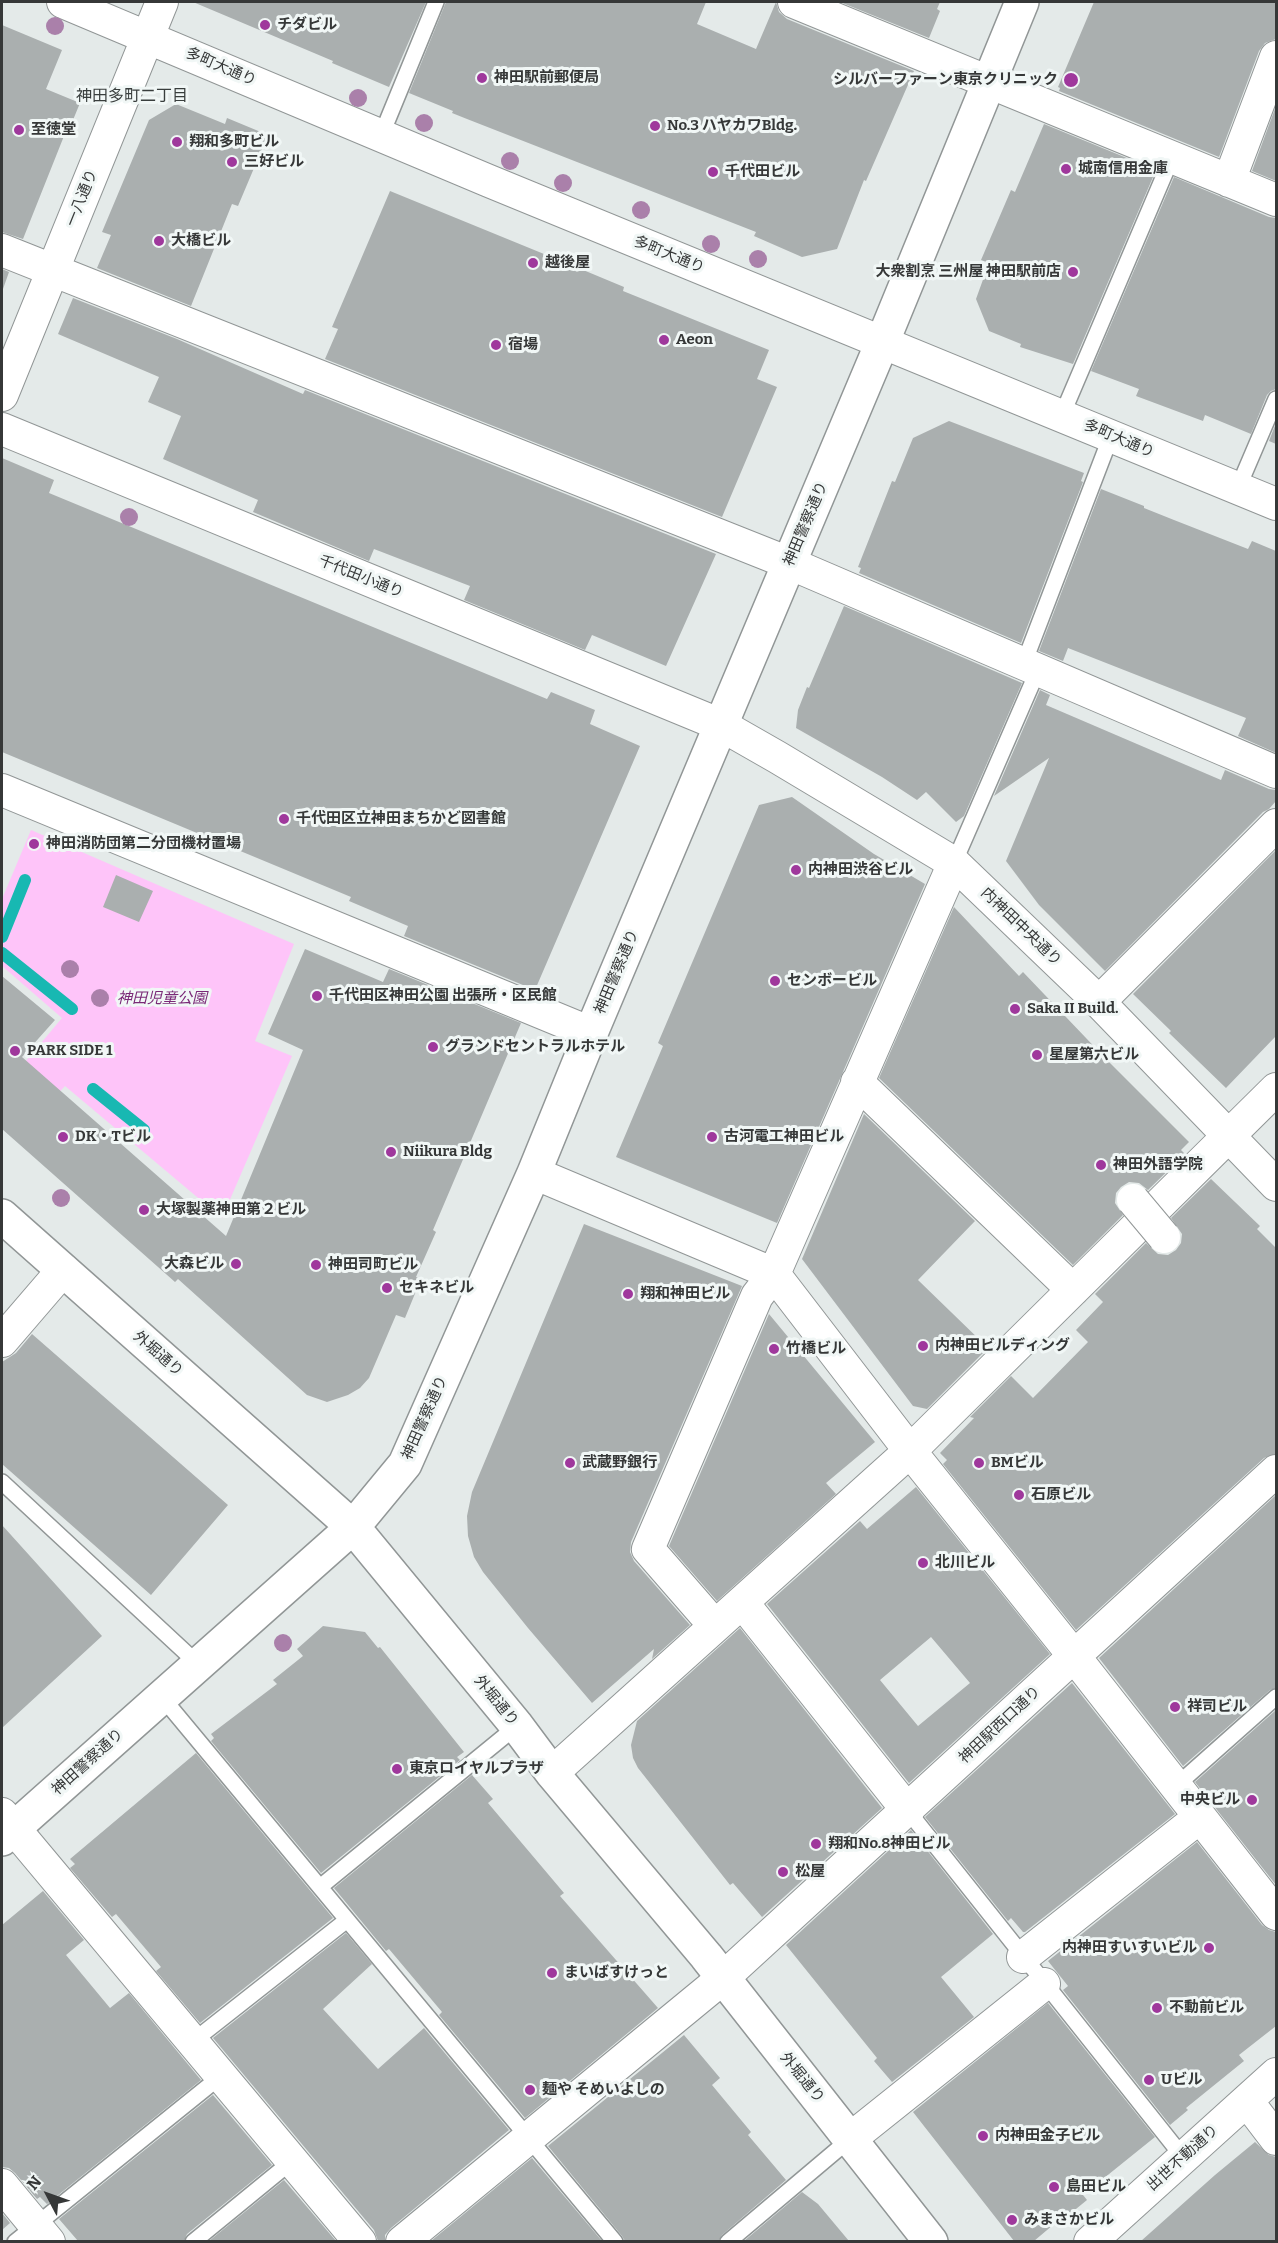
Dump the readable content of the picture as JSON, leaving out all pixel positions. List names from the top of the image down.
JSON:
{
  "streets": {
    "street": [
      "多町大通り",
      "一八通り",
      "神田警察通り",
      "千代田小通り",
      "内神田中央通り",
      "外堀通り",
      "神田駅西口通り",
      "出世不動通り"
    ]
  },
  "crossings": [
    ["多町大通り", "一八通り"],
    ["多町大通り", "神田警察通り"],
    ["神田警察通り", "千代田小通り"],
    ["神田警察通り", "内神田中央通り"],
    ["神田警察通り", "外堀通り"],
    ["千代田小通り", "内神田中央通り"],
    ["外堀通り", "神田駅西口通り"]
  ],
  "districts": ["神田多町二丁目"],
  "parks": ["神田児童公園"],
  "places": [
    "チダビル",
    "神田駅前郵便局",
    "シルバーファーン東京クリニック",
    "No.3 ハヤカワBldg.",
    "至徳堂",
    "翔和多町ビル",
    "三好ビル",
    "城南信用金庫",
    "千代田ビル",
    "大橋ビル",
    "越後屋",
    "大衆割烹 三州屋 神田駅前店",
    "Aeon",
    "宿場",
    "千代田区立神田まちかど図書館",
    "神田消防団第二分団機材置場",
    "内神田渋谷ビル",
    "センボービル",
    "千代田区神田公園 出張所・区民館",
    "Saka II Build.",
    "グランドセントラルホテル",
    "PARK SIDE 1",
    "星屋第六ビル",
    "DK・Tビル",
    "古河電工神田ビル",
    "Niikura Bldg",
    "神田外語学院",
    "大塚製薬神田第２ビル",
    "大森ビル",
    "神田司町ビル",
    "セキネビル",
    "翔和神田ビル",
    "内神田ビルディング",
    "竹橋ビル",
    "武蔵野銀行",
    "BMビル",
    "石原ビル",
    "北川ビル",
    "祥司ビル",
    "東京ロイヤルプラザ",
    "中央ビル",
    "翔和No.8神田ビル",
    "松屋",
    "内神田すいすいビル",
    "まいばすけっと",
    "不動前ビル",
    "Uビル",
    "麺や そめいよしの",
    "内神田金子ビル",
    "島田ビル",
    "みまさかビル"
  ],
  "north": "top left"
}
